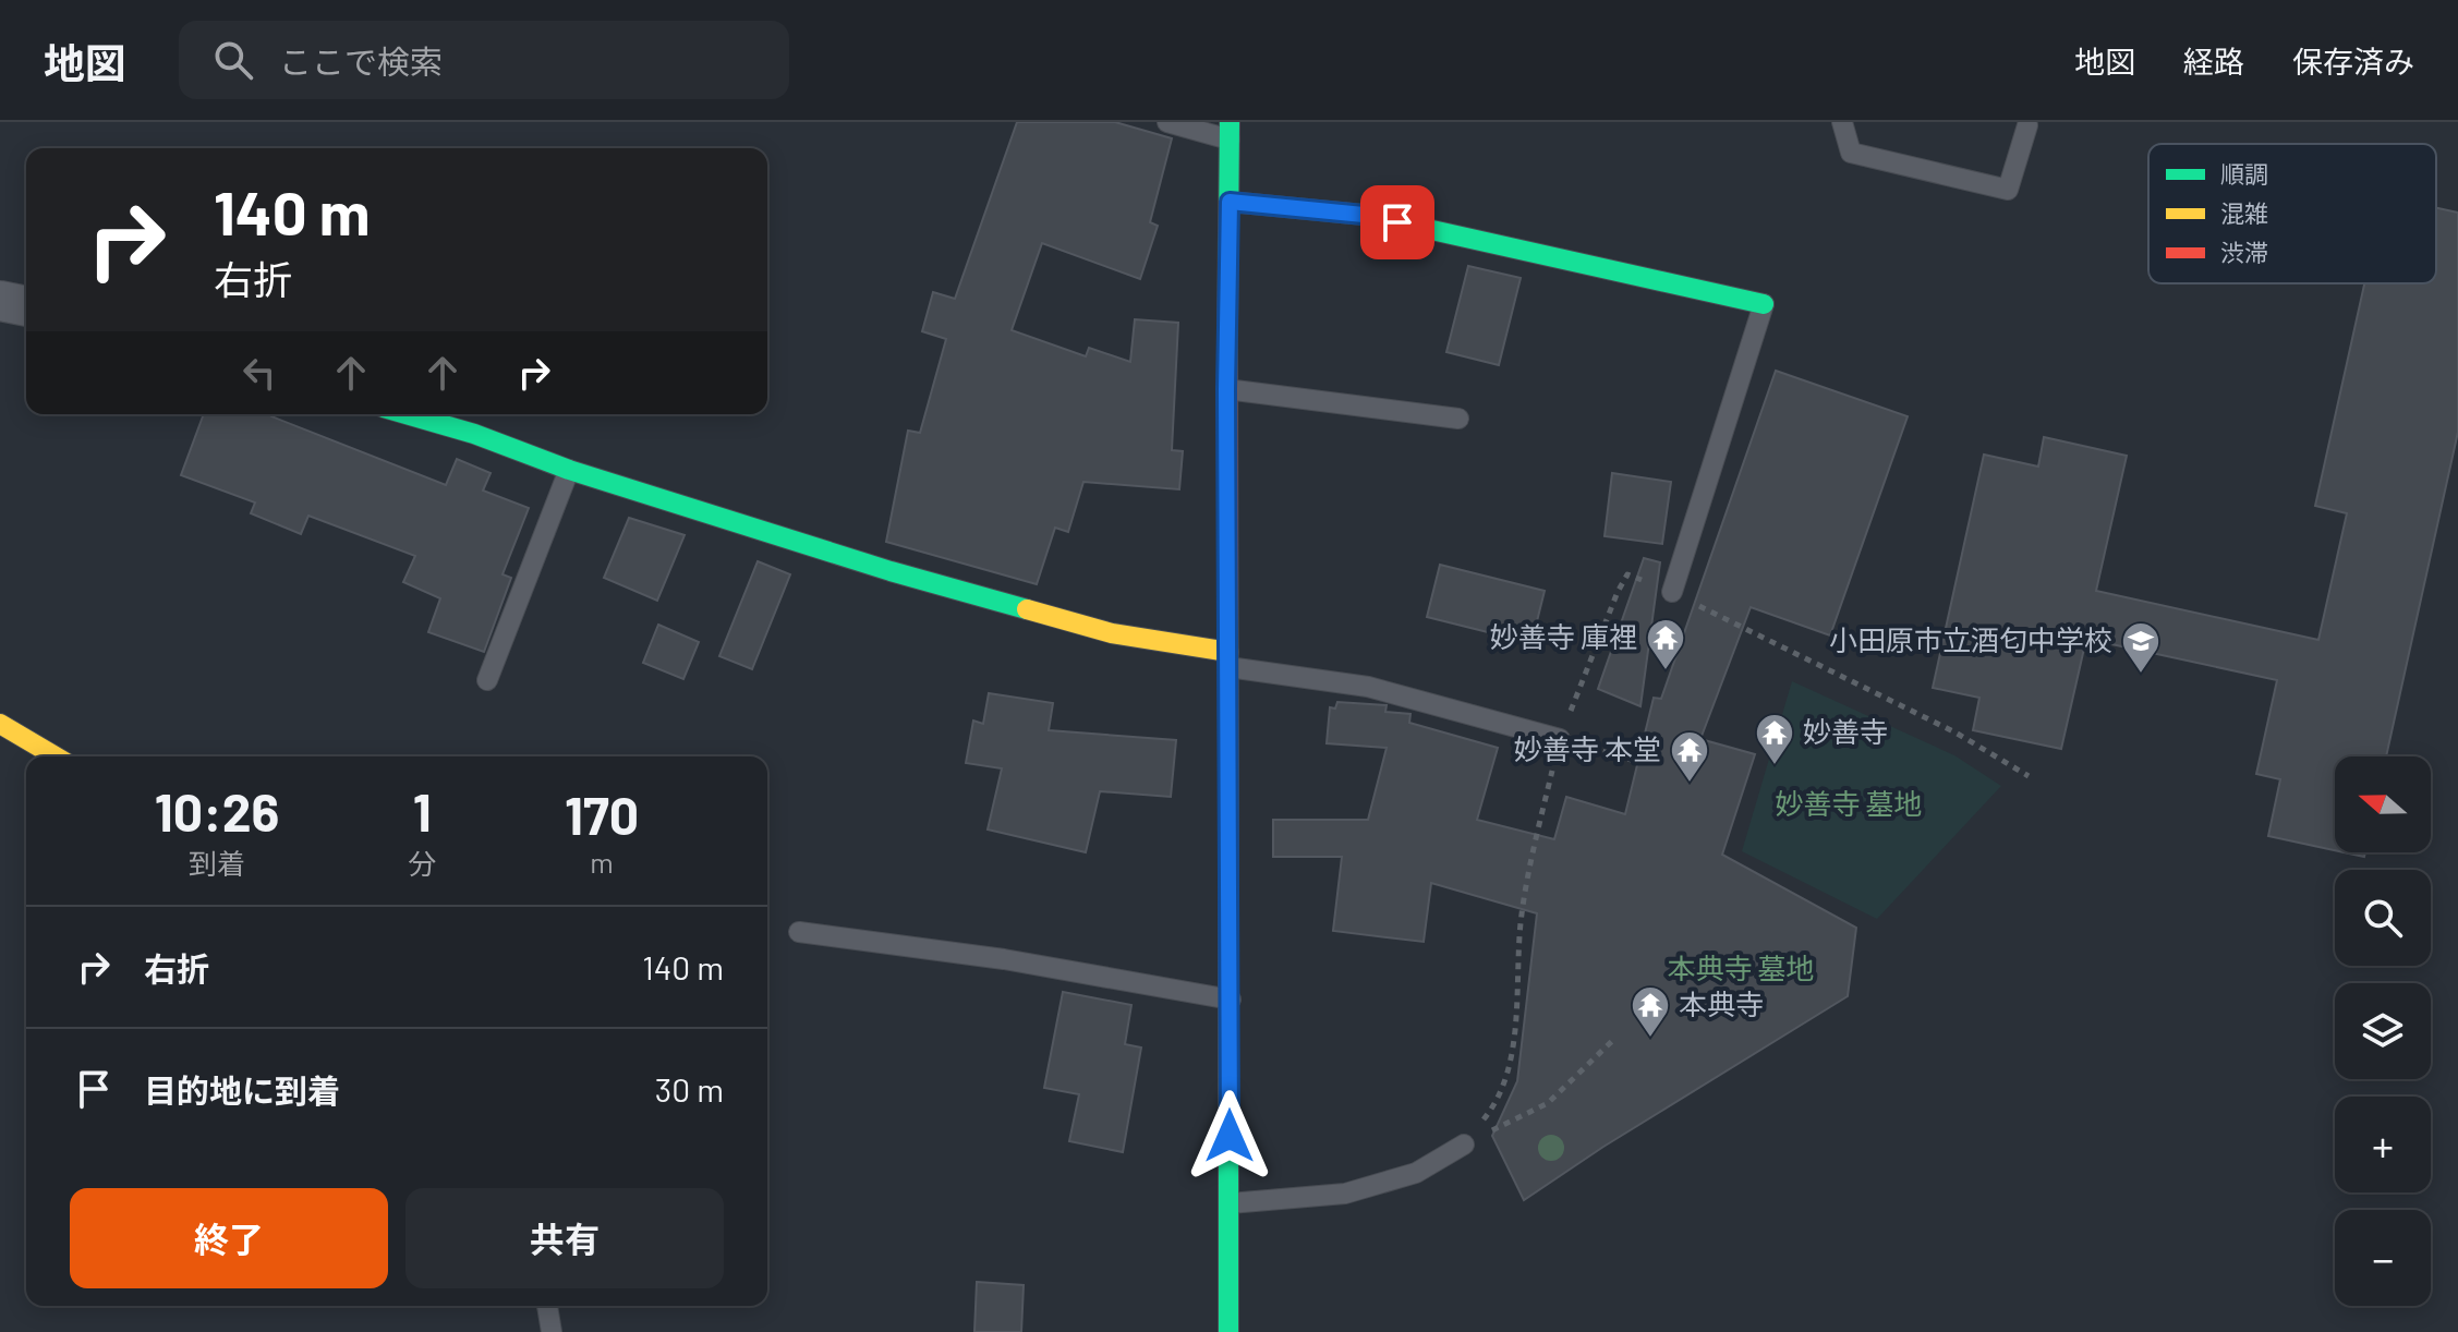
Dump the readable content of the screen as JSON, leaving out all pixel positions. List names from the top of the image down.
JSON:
{
  "parks": ["妙善寺 墓地", "本典寺 墓地"],
  "places": {
    "temple": [
      "妙善寺 庫裡",
      "妙善寺",
      "妙善寺 本堂",
      "本典寺"
    ],
    "school or university": ["小田原市立酒匂中学校"]
  },
  "legend": ["順調", "混雑", "渋滞"],
  "north": "left",
  "page": {
    "header": "地図",
    "search": "ここで検索",
    "nav": ["地図", "経路", "保存済み"],
    "turn": ["140 m", "右折"],
    "map_buttons": ["+", "−"],
    "eta": [
      "10:26",
      "到着",
      "1",
      "分",
      "170",
      "m"
    ],
    "list": [
      {
        "name": "右折",
        "value": "140 m"
      },
      {
        "name": "目的地に到着",
        "value": "30 m"
      }
    ],
    "buttons": ["終了", "共有"]
  }
}
